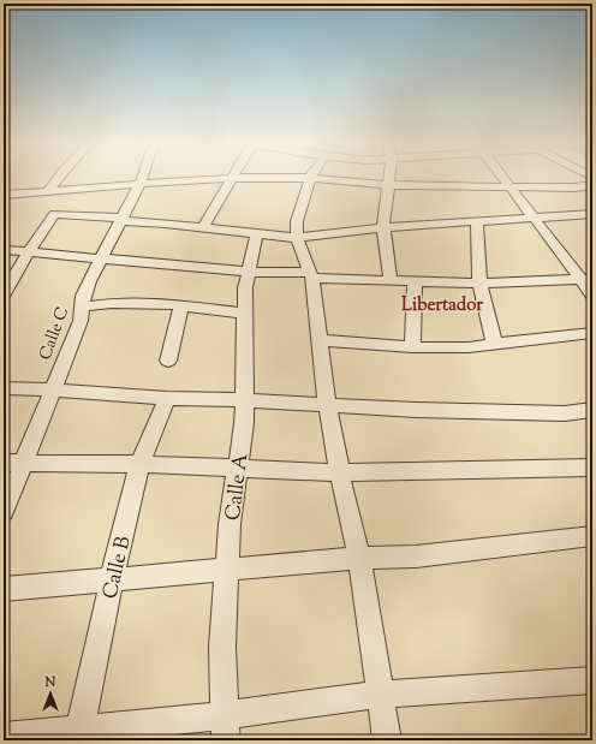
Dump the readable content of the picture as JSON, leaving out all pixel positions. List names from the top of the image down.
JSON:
{
  "streets": {
    "street": ["Calle C", "Calle A", "Calle B"]
  },
  "districts": ["Libertador"],
  "north": "top"
}
